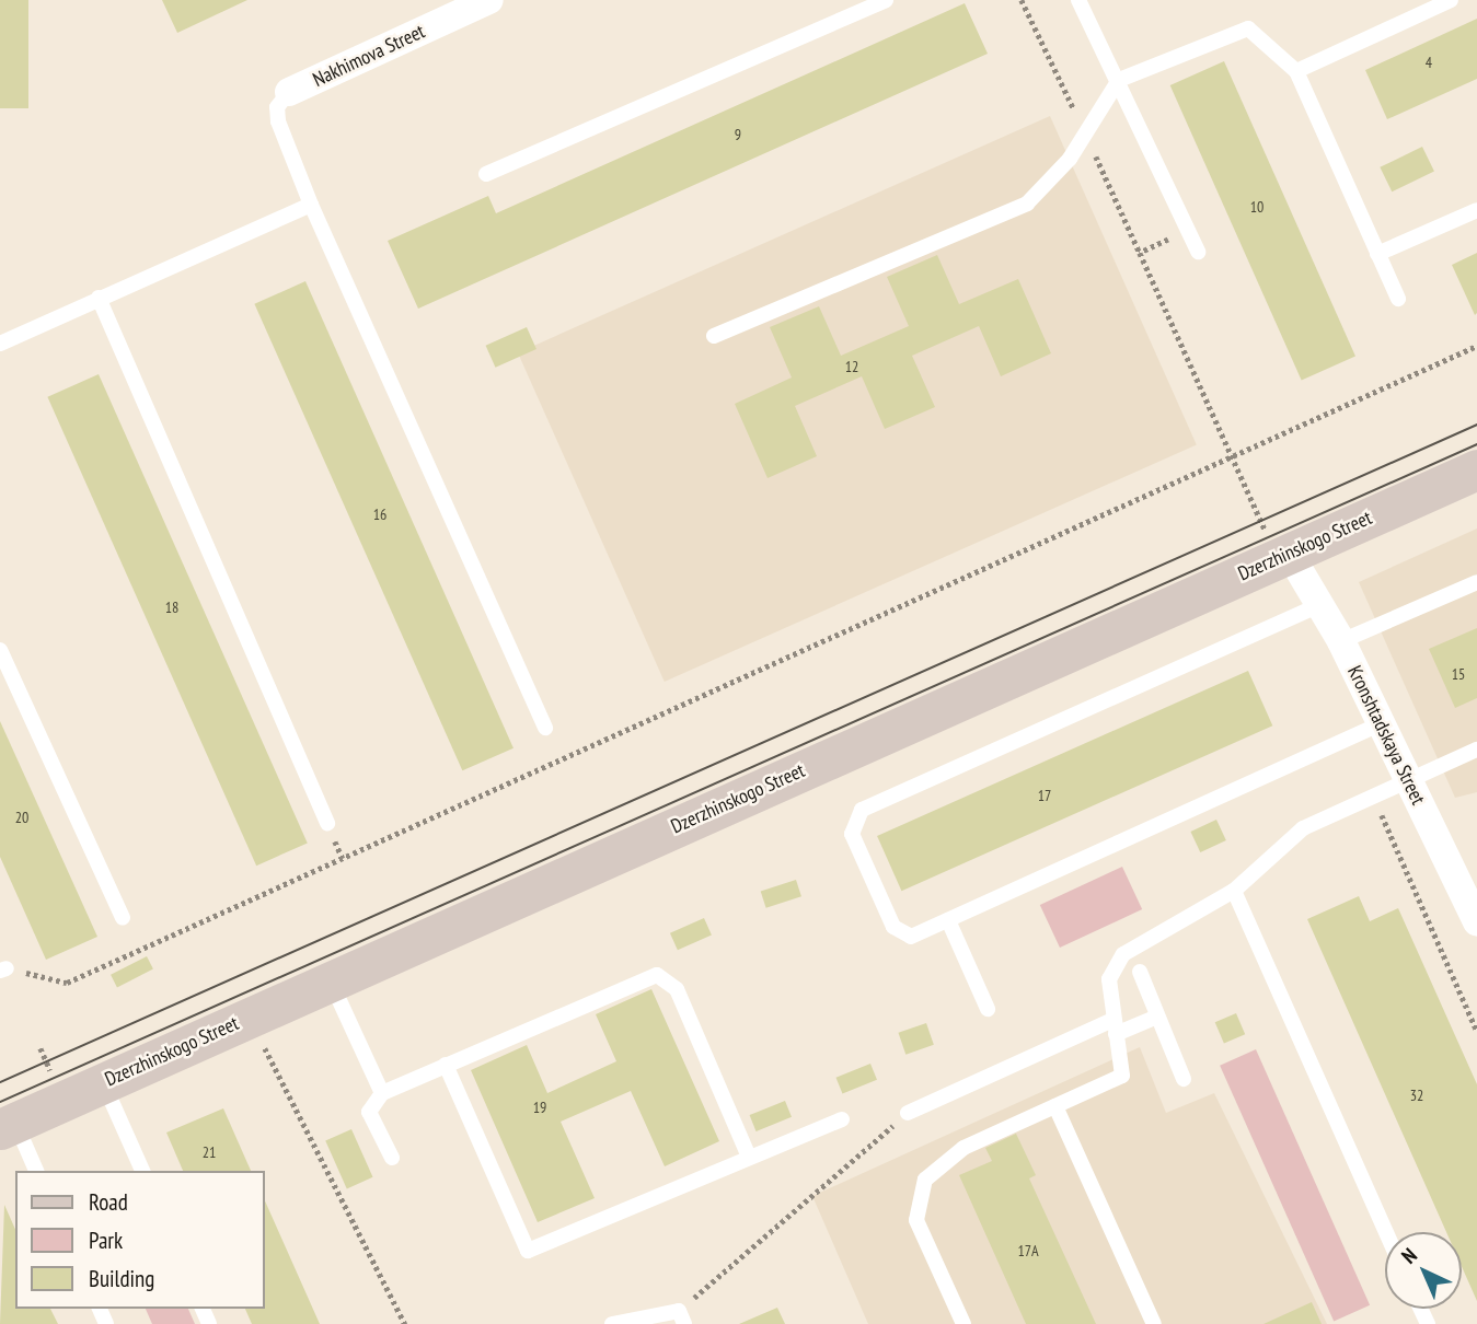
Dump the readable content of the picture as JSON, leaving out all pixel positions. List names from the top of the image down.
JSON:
{
  "streets": {
    "main road": ["Dzerzhinskogo Street"],
    "street": ["Nakhimova Street", "Kronshtadskaya Street"]
  },
  "crossings": [
    ["Dzerzhinskogo Street", "Kronshtadskaya Street"]
  ],
  "house_numbers": [
    "4",
    "9",
    "10",
    "12",
    "16",
    "18",
    "15",
    "17",
    "20",
    "32",
    "19",
    "21",
    "17А"
  ],
  "legend": ["Road", "Park", "Building"],
  "north": "top left"
}
